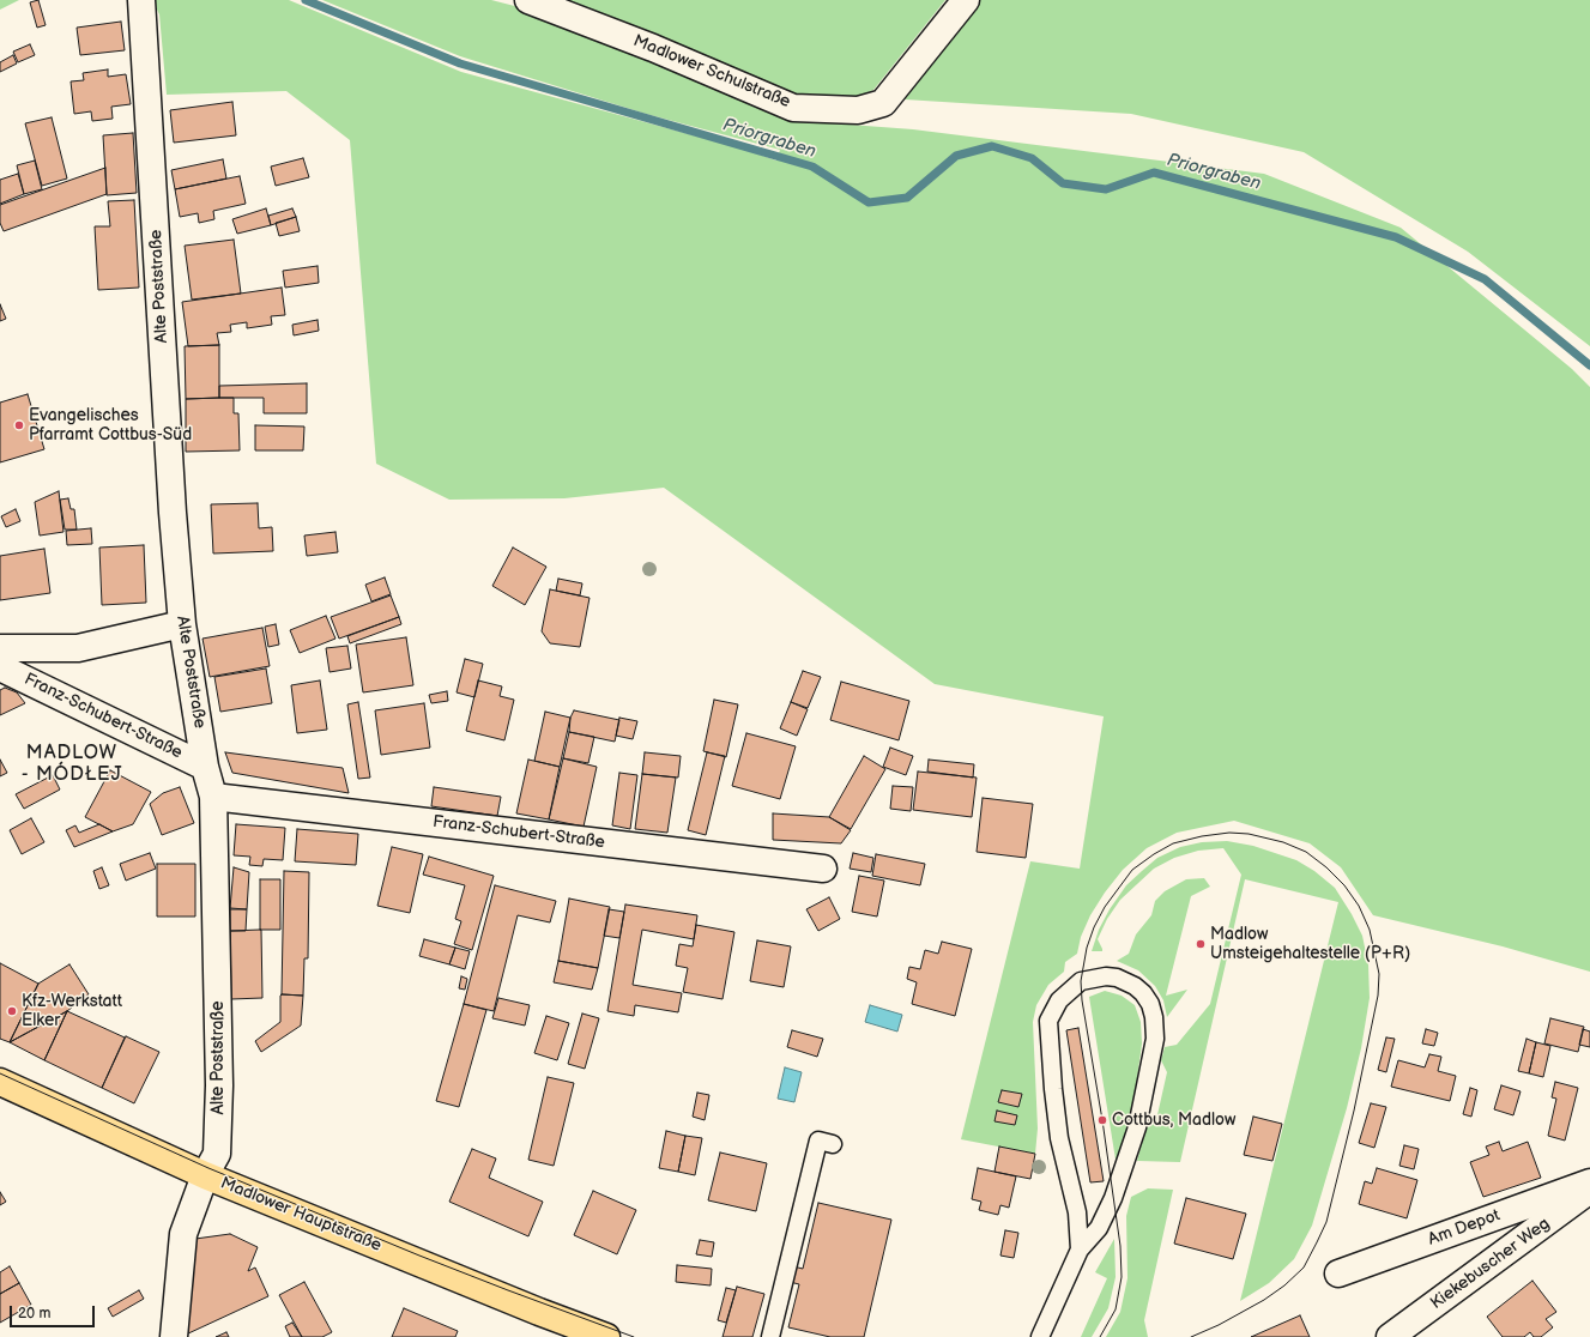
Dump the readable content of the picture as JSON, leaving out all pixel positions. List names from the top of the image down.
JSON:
{
  "streets": {
    "main road": ["Madlower Hauptstraße"],
    "street": [
      "Madlower Schulstraße",
      "Alte Poststraße",
      "Franz-Schubert-Straße",
      "Am Depot",
      "Kiekebuscher Weg"
    ]
  },
  "crossings": [
    ["Alte Poststraße", "Franz-Schubert-Straße"],
    ["Alte Poststraße", "Madlower Hauptstraße"]
  ],
  "districts": ["MADLOW - MÓDŁEJ"],
  "water": ["Priorgraben"],
  "places": [
    "Evangelisches Pfarramt Cottbus-Süd",
    "Madlow Umsteigehaltestelle (P+R)",
    "Kfz-Werkstatt Elker",
    "Cottbus, Madlow"
  ],
  "scale_bar": "20 m"
}
